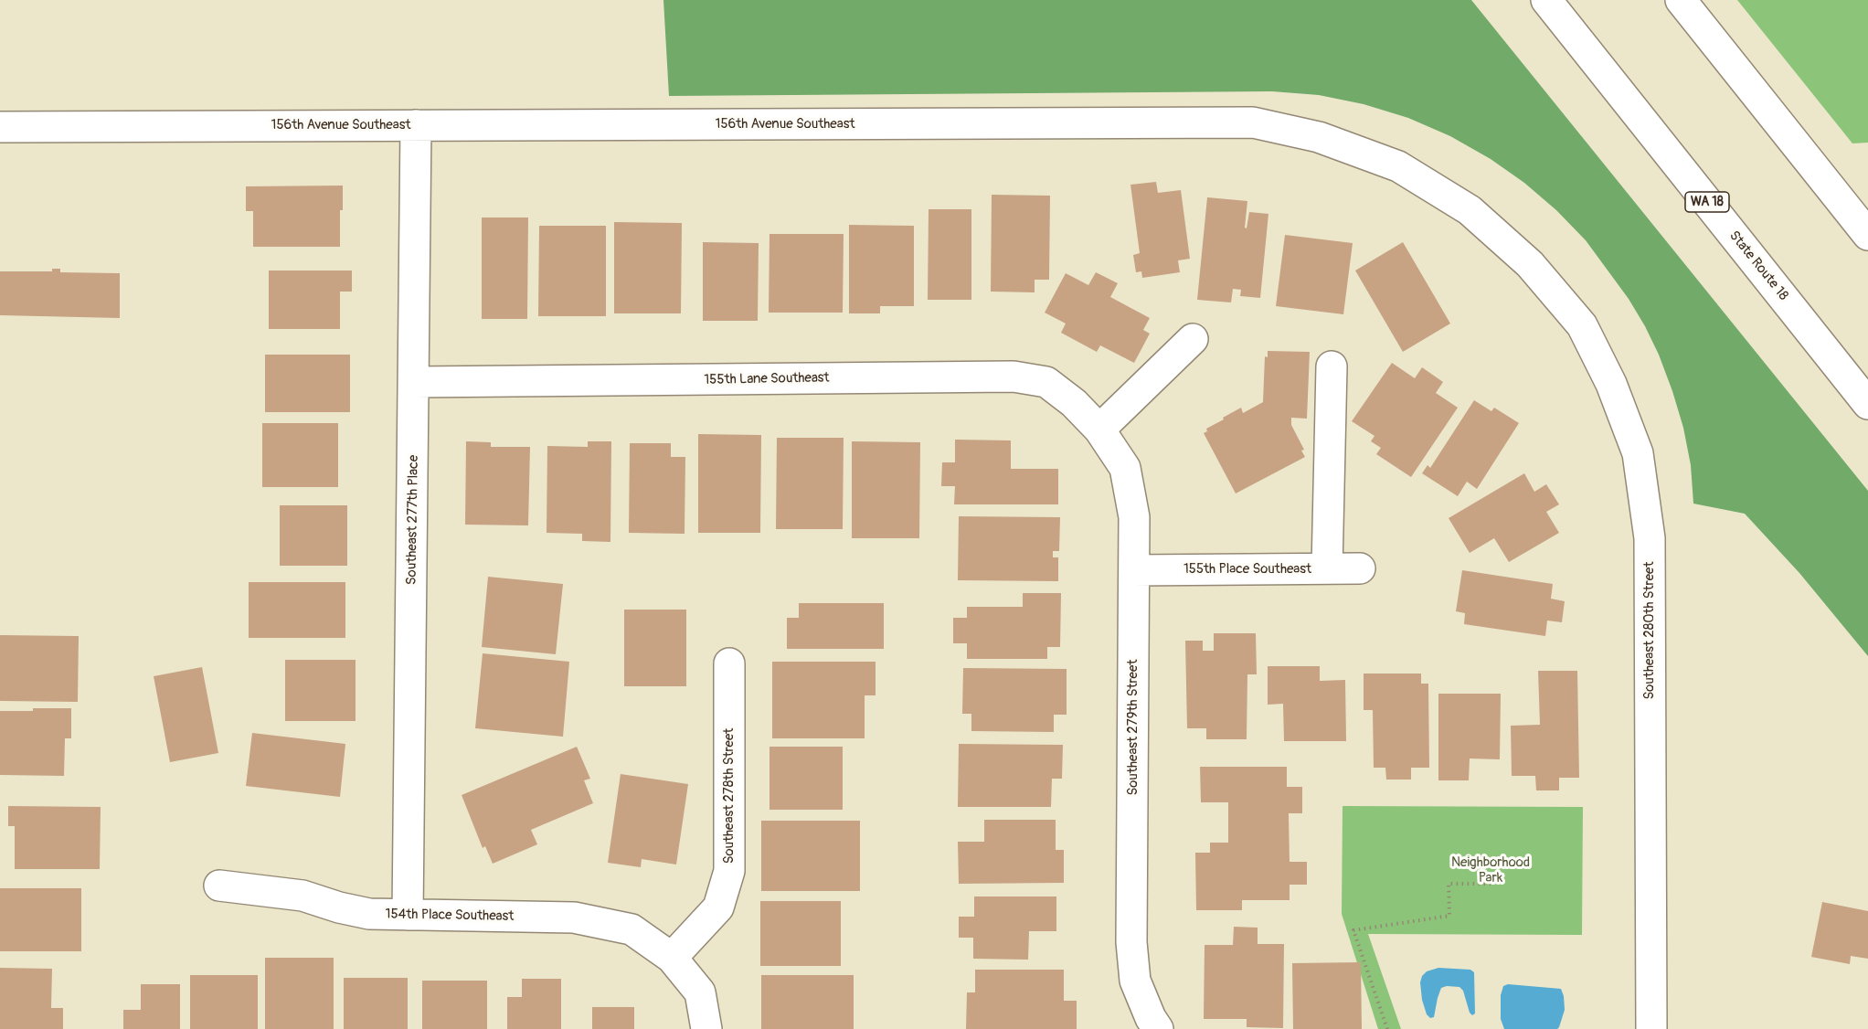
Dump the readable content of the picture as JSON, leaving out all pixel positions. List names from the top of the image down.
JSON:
{
  "streets": {
    "main road": [
      "156th Avenue Southeast",
      "WA 18",
      "State Route 18",
      "155th Lane Southeast",
      "Southeast 277th Place",
      "155th Place Southeast",
      "Southeast 280th Street",
      "Southeast 279th Street",
      "Southeast 278th Street",
      "154th Place Southeast"
    ]
  },
  "crossings": [
    ["156th Avenue Southeast", "Southeast 277th Place"],
    ["156th Avenue Southeast", "Southeast 280th Street"],
    ["155th Lane Southeast", "Southeast 277th Place"],
    ["155th Lane Southeast", "Southeast 279th Street"],
    ["Southeast 277th Place", "154th Place Southeast"],
    ["155th Place Southeast", "Southeast 279th Street"],
    ["Southeast 278th Street", "154th Place Southeast"]
  ],
  "parks": ["Neighborhood Park"]
}
